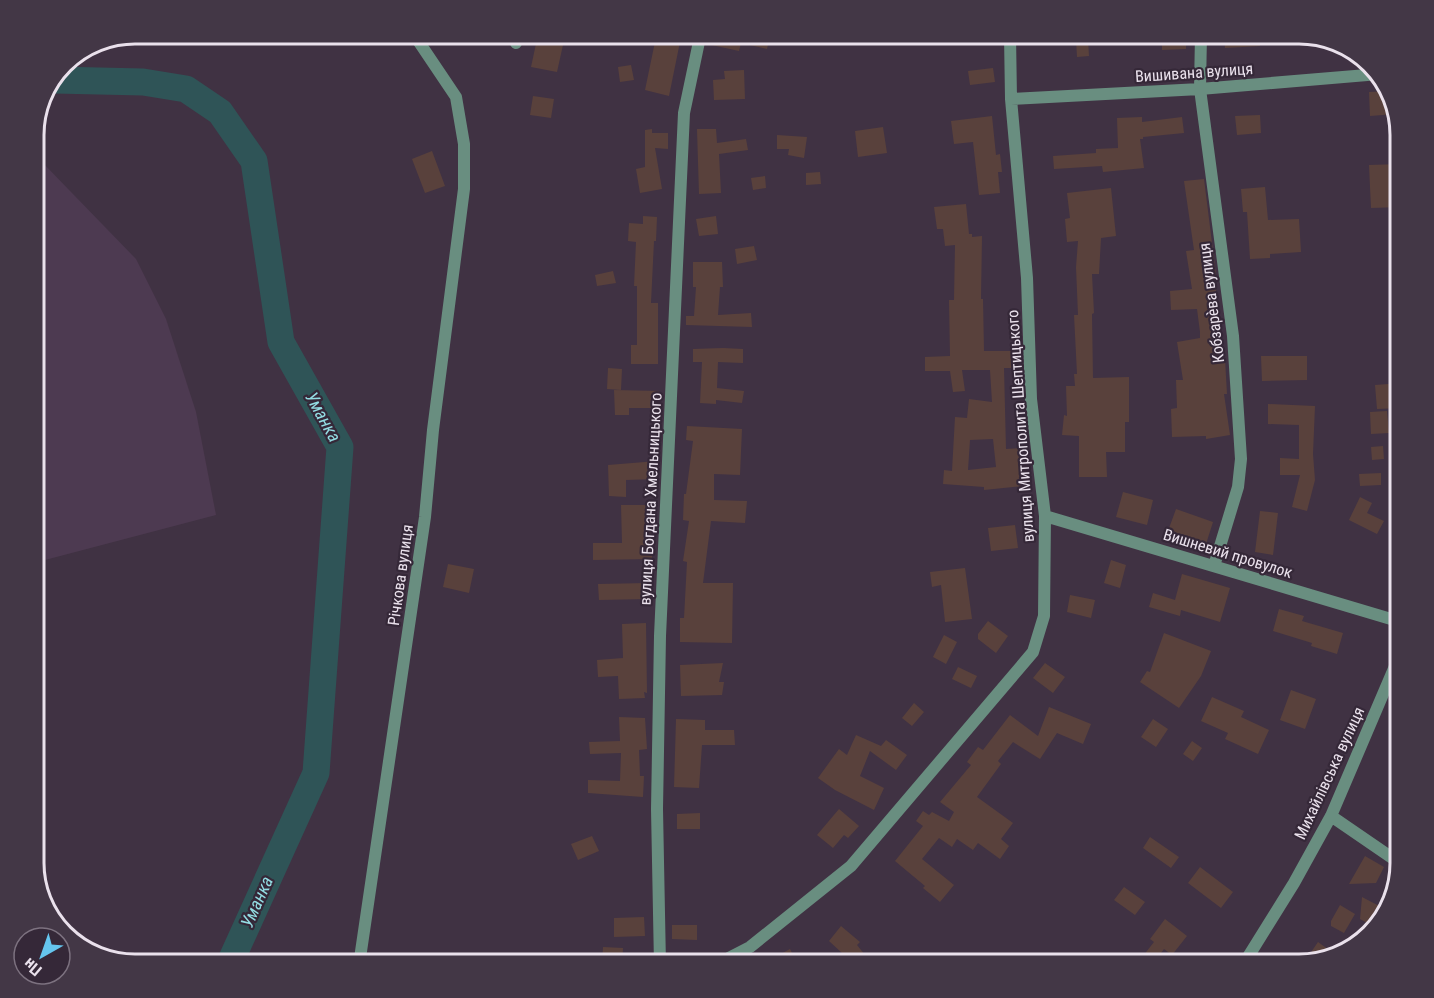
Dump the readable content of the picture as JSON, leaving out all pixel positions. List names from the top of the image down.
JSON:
{
  "streets": {
    "street": [
      "Вишивана вулиця",
      "Кобзарèва вулиця",
      "вулиця Митрополита Шептицького",
      "вулиця Богдана Хмельницького",
      "Вишневий провулок",
      "Річкова вулиця",
      "Михайлівська вулиця"
    ]
  },
  "crossings": [
    ["Вишивана вулиця", "Кобзарèва вулиця"],
    ["Вишивана вулиця", "вулиця Митрополита Шептицького"],
    ["Кобзарèва вулиця", "Вишневий провулок"],
    ["вулиця Митрополита Шептицького", "Вишневий провулок"]
  ],
  "water": ["Уманка"],
  "north": "bottom left"
}
